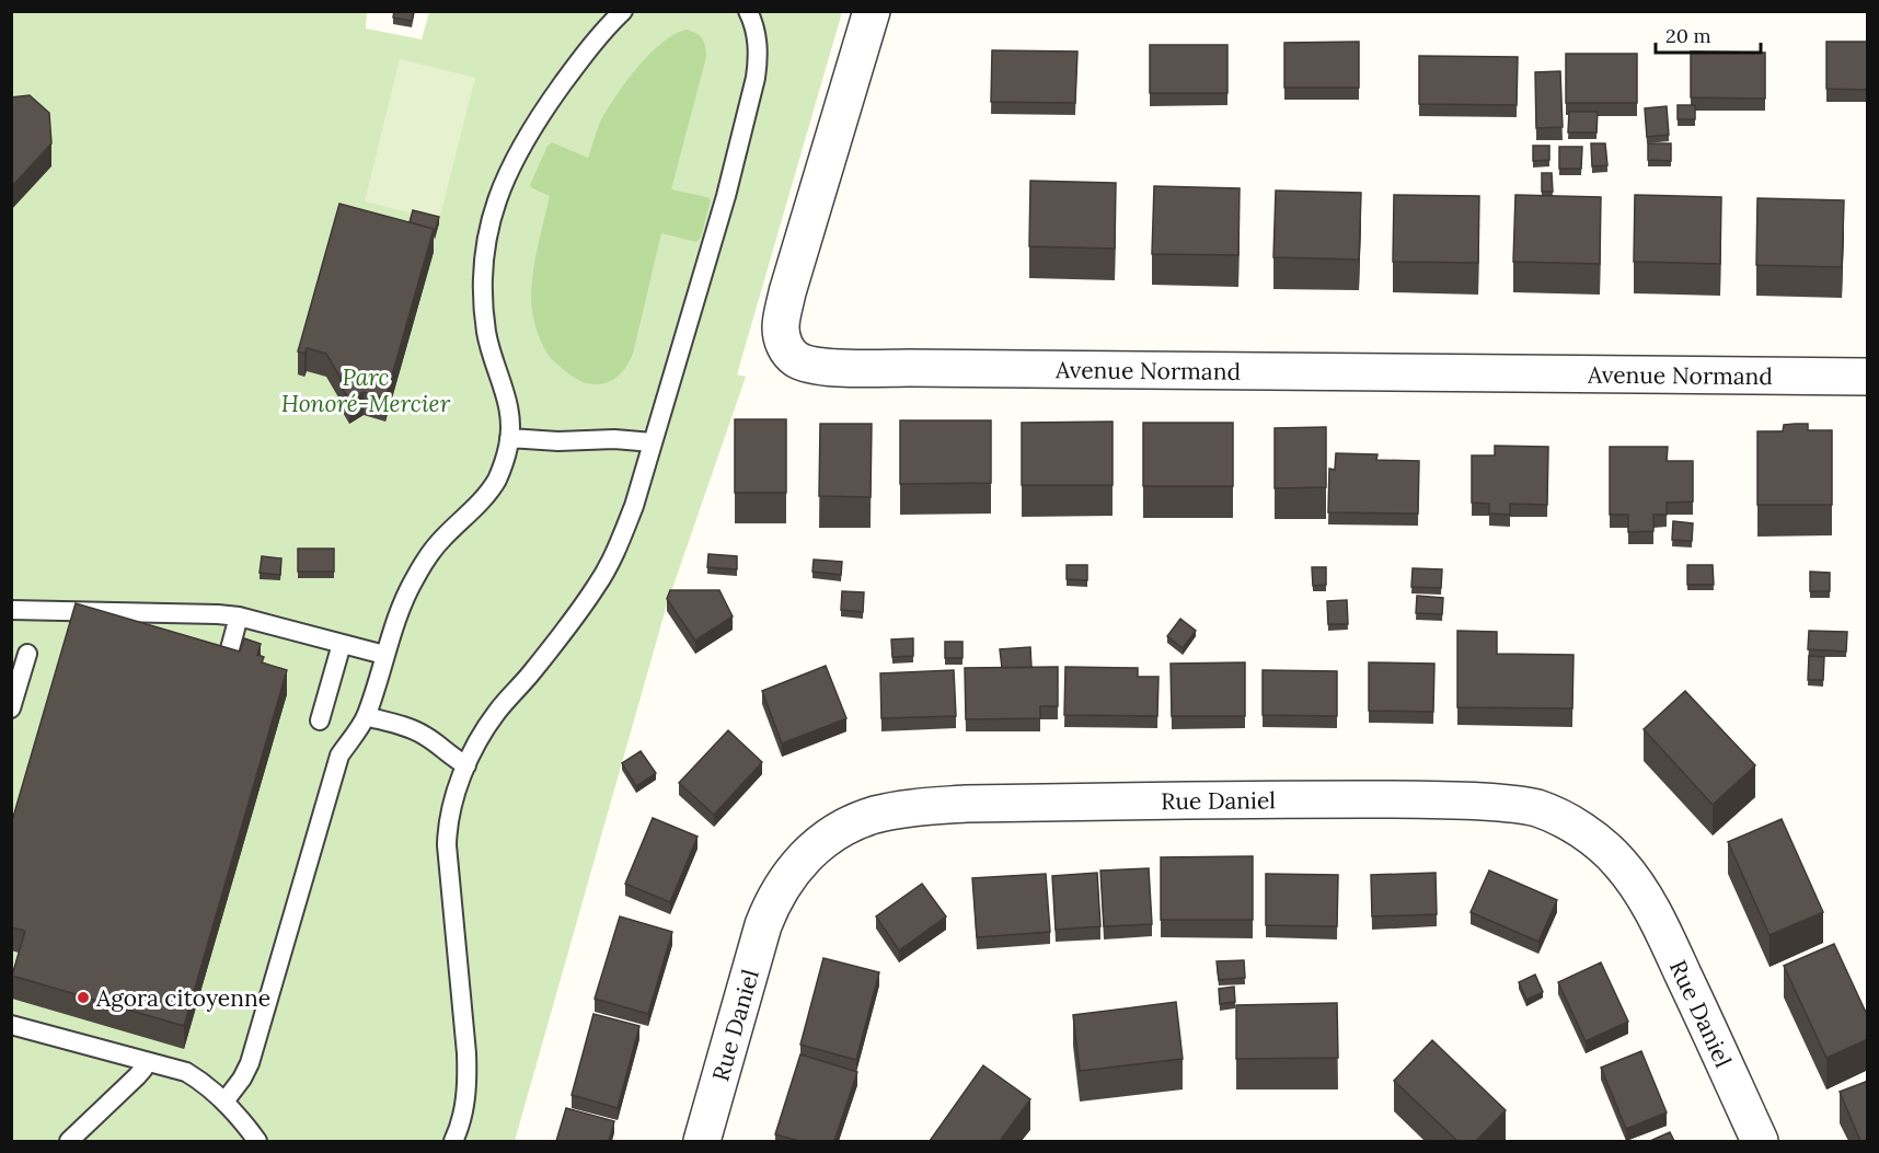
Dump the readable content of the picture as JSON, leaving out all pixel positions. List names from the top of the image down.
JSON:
{
  "streets": {
    "street": ["Avenue Normand", "Rue Daniel"]
  },
  "parks": ["Parc Honoré-Mercier"],
  "places": ["Agora citoyenne"],
  "scale_bar": "20 m"
}
